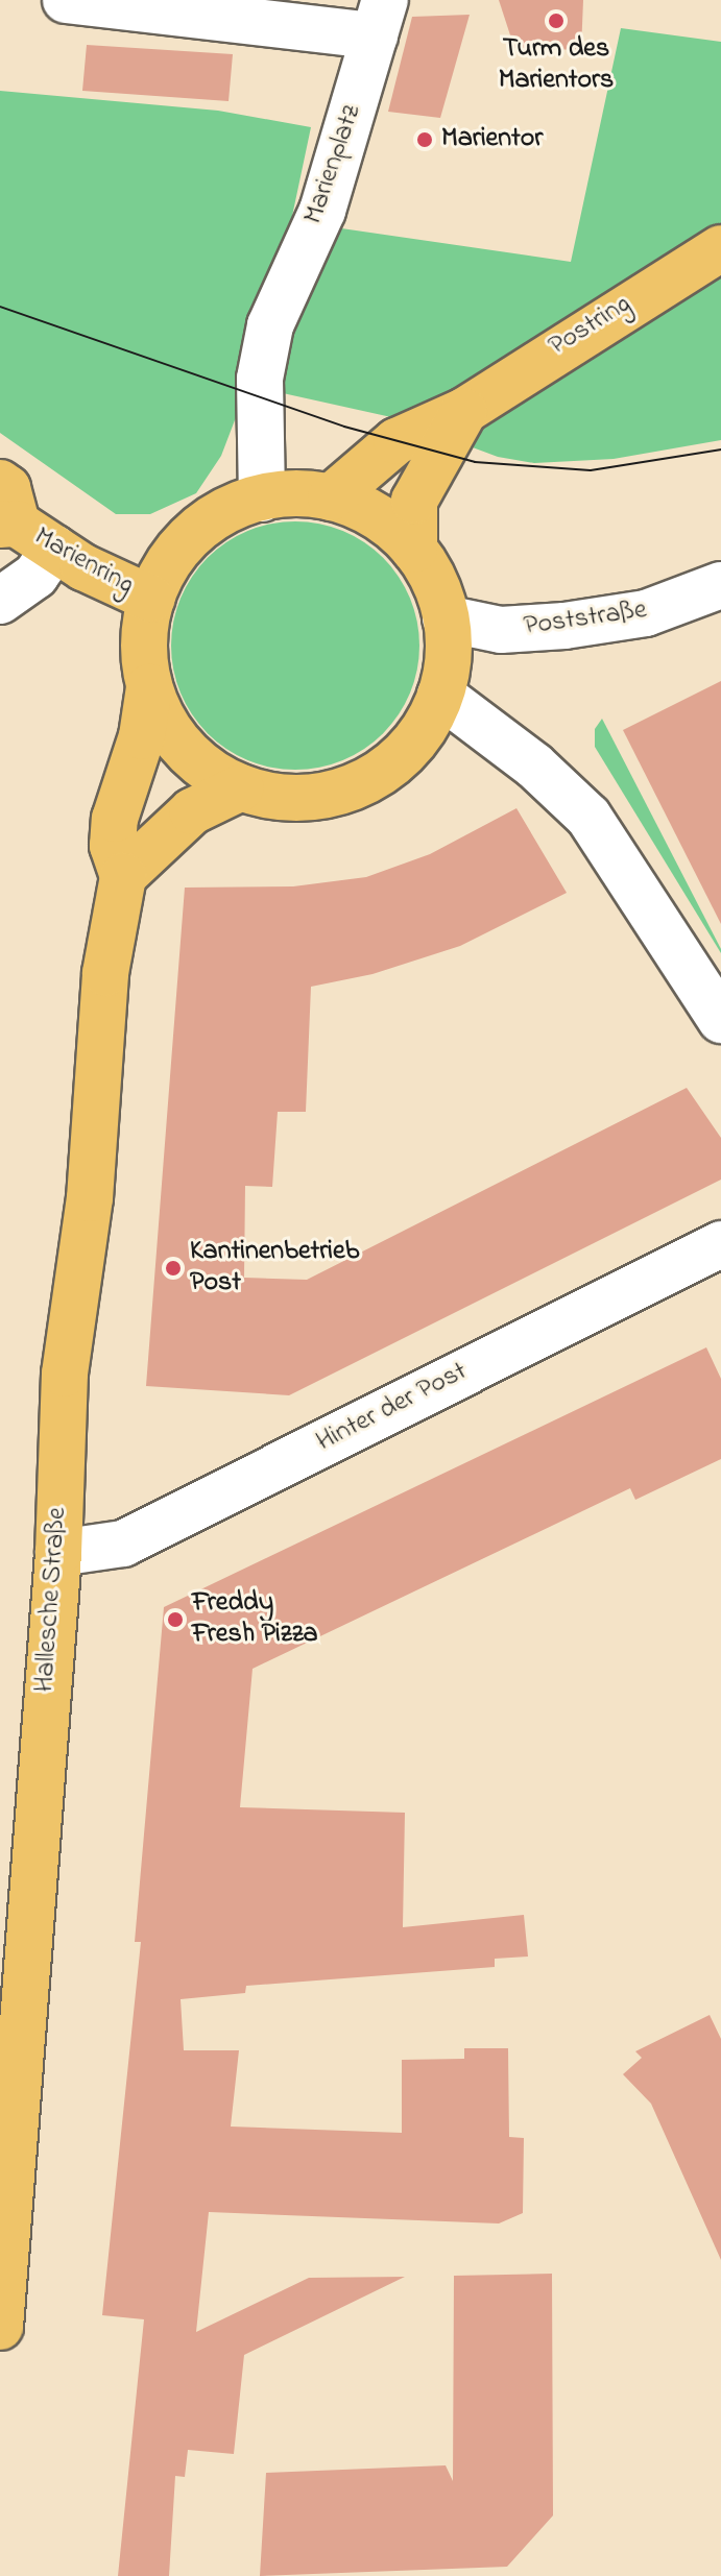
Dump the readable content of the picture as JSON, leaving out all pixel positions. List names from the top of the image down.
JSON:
{
  "streets": {
    "main road": ["Postring", "Marienring", "Hallesche Straße"],
    "street": ["Marienplatz", "Poststraße", "Hinter der Post"]
  },
  "crossings": [
    ["Hinter der Post", "Hallesche Straße"]
  ],
  "places": [
    "Turm des Marientors",
    "Marientor",
    "Kantinenbetrieb Post",
    "Freddy Fresh Pizza"
  ]
}
